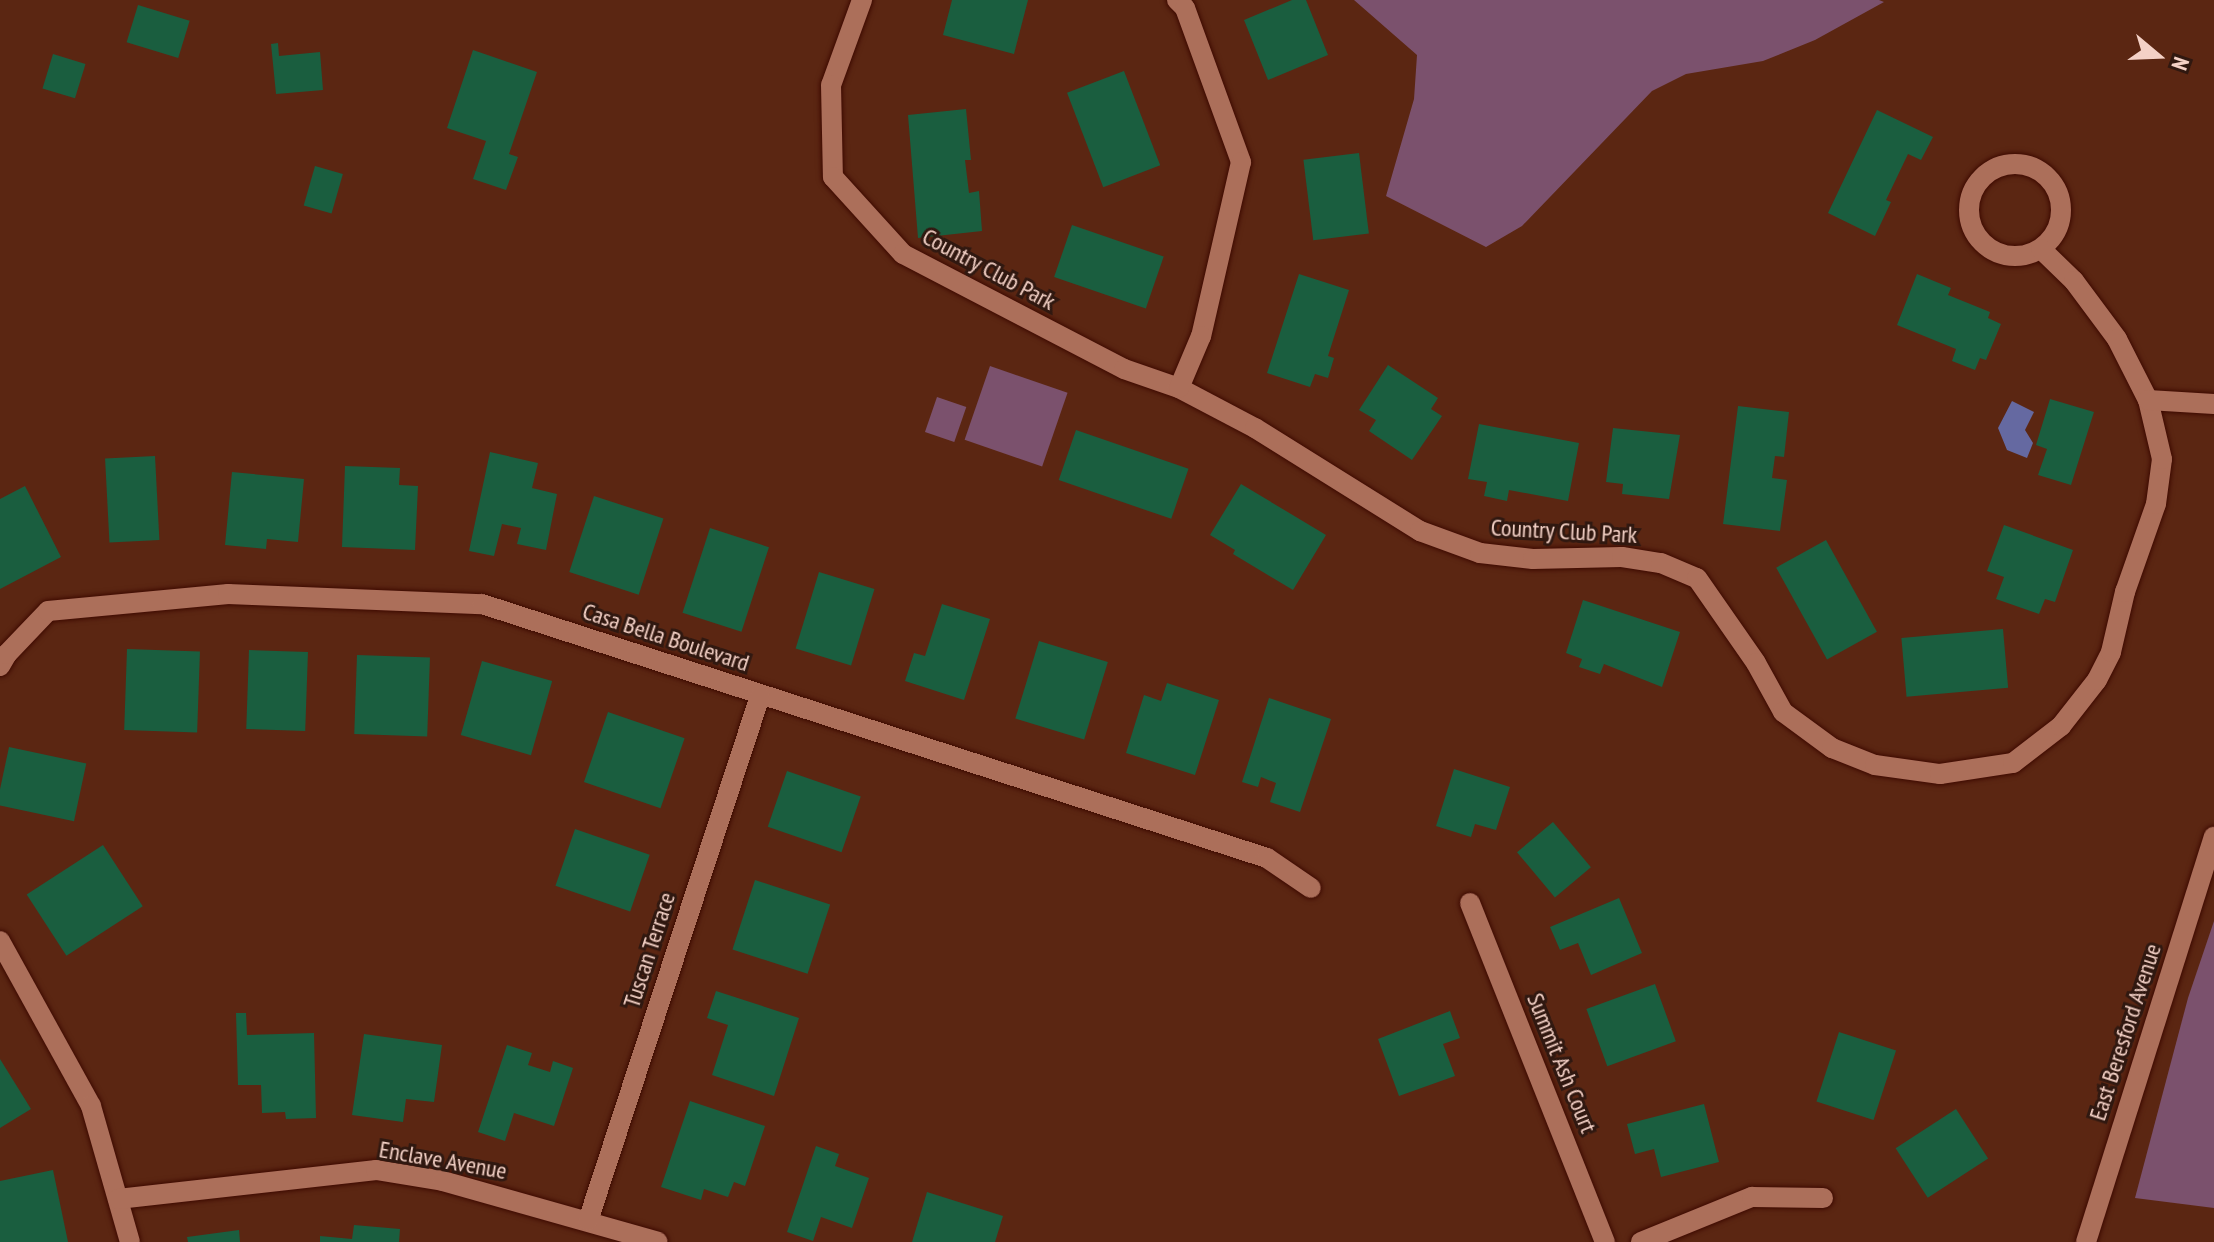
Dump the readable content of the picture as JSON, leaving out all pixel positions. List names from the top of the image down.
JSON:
{
  "streets": {
    "street": [
      "Country Club Park",
      "Casa Bella Boulevard",
      "Tuscan Terrace",
      "East Beresford Avenue",
      "Summit Ash Court",
      "Enclave Avenue"
    ]
  },
  "crossings": [
    ["Casa Bella Boulevard", "Tuscan Terrace"],
    ["Tuscan Terrace", "Enclave Avenue"]
  ],
  "north": "right"
}
